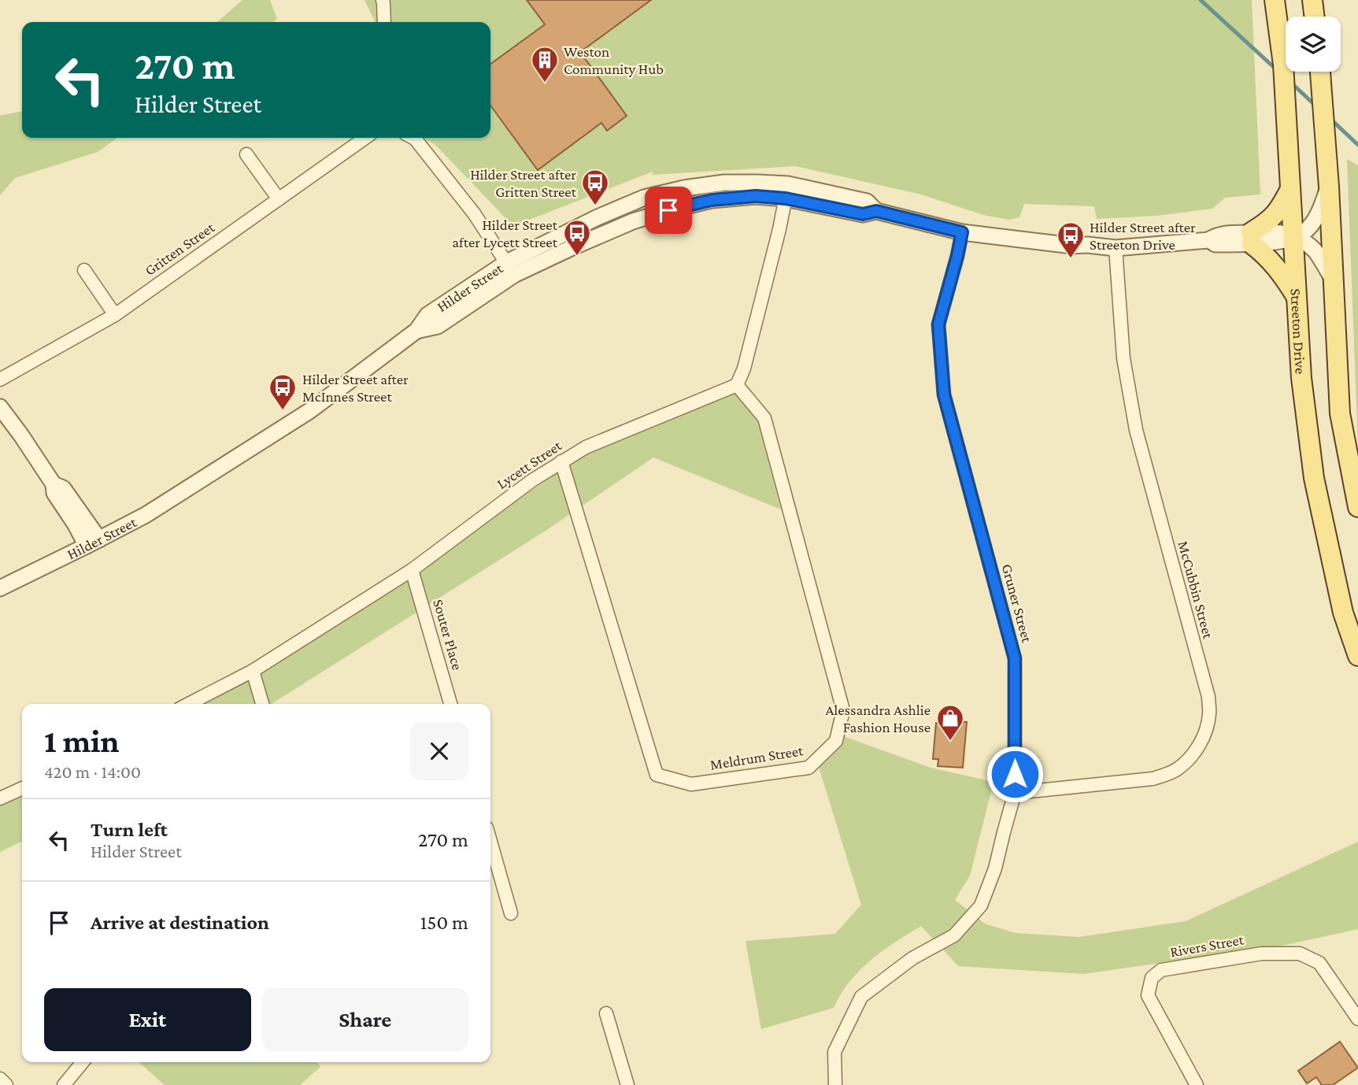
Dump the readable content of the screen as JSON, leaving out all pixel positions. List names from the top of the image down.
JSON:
{
  "streets": {
    "main road": ["Streeton Drive"],
    "street": [
      "Gritten Street",
      "Hilder Street",
      "Lycett Street",
      "McCubbin Street",
      "Gruner Street",
      "Souter Place",
      "Meldrum Street",
      "Rivers Street"
    ]
  },
  "crossings": [
    ["Hilder Street", "Streeton Drive"],
    ["Hilder Street", "McCubbin Street"],
    ["Hilder Street", "Gruner Street"],
    ["Lycett Street", "Souter Place"],
    ["Lycett Street", "Meldrum Street"],
    ["McCubbin Street", "Gruner Street"]
  ],
  "places": {
    "building": ["Weston Community Hub"],
    "bus stop": [
      "Hilder Street after Gritten Street",
      "Hilder Street after Lycett Street",
      "Hilder Street after Streeton Drive",
      "Hilder Street after McInnes Street"
    ],
    "shop": ["Alessandra Ashlie Fashion House"]
  },
  "page": {
    "turn": ["270 m", "Hilder Street"],
    "heading": ["1 min", "420 m · 14:00"],
    "list": [
      {
        "name": "Turn left",
        "note": "Hilder Street",
        "value": "270 m"
      },
      {
        "name": "Arrive at destination",
        "value": "150 m"
      }
    ],
    "buttons": ["Exit", "Share"]
  }
}
